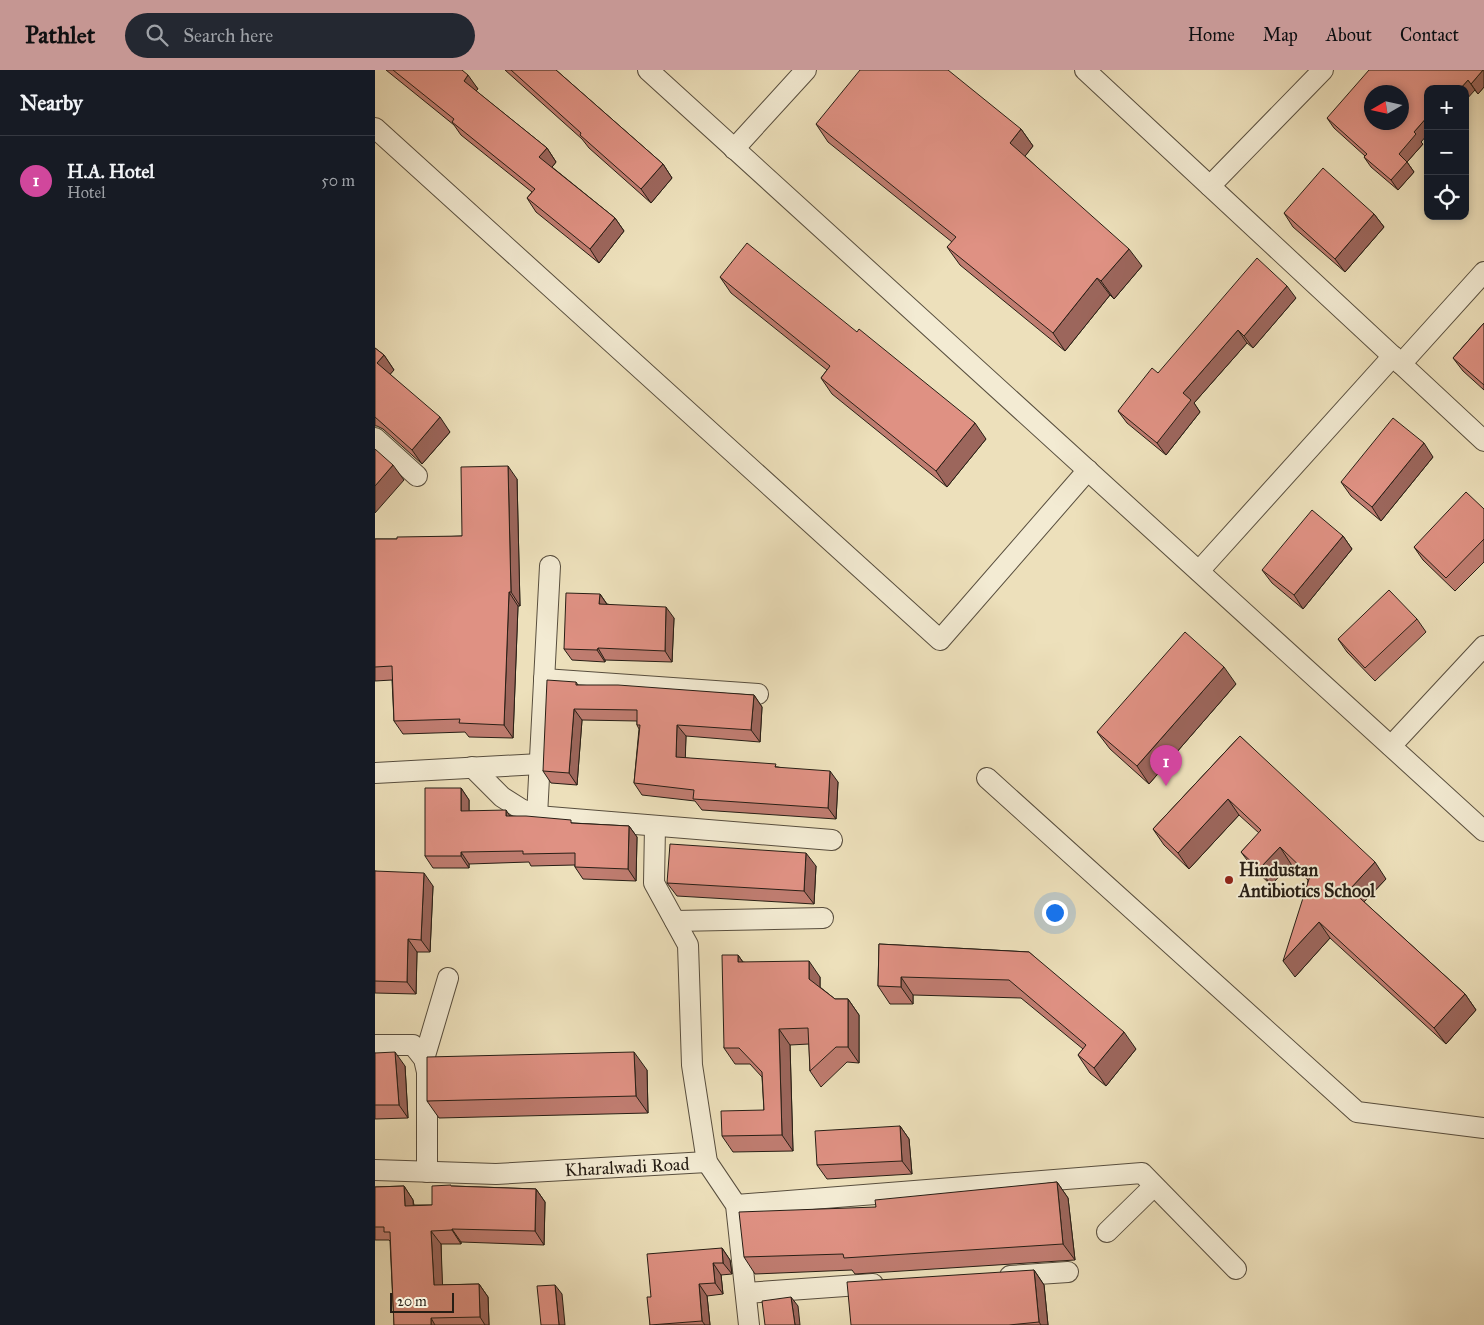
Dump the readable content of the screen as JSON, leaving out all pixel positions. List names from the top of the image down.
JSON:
{
  "streets": {
    "street": ["Kharalwadi Road"]
  },
  "places": ["Hindustan Antibiotics School"],
  "scale_bar": "20 m",
  "north": "left",
  "page": {
    "header": "Pathlet",
    "search": "Search here",
    "nav": [
      "Home",
      "Map",
      "About",
      "Contact"
    ],
    "heading": "Nearby",
    "map_buttons": ["+", "−"],
    "list": [
      {
        "mark": "1",
        "name": "H.A. Hotel",
        "note": "Hotel",
        "value": "50 m"
      }
    ],
    "pins": "1",
    "scale": "20 m"
  }
}
